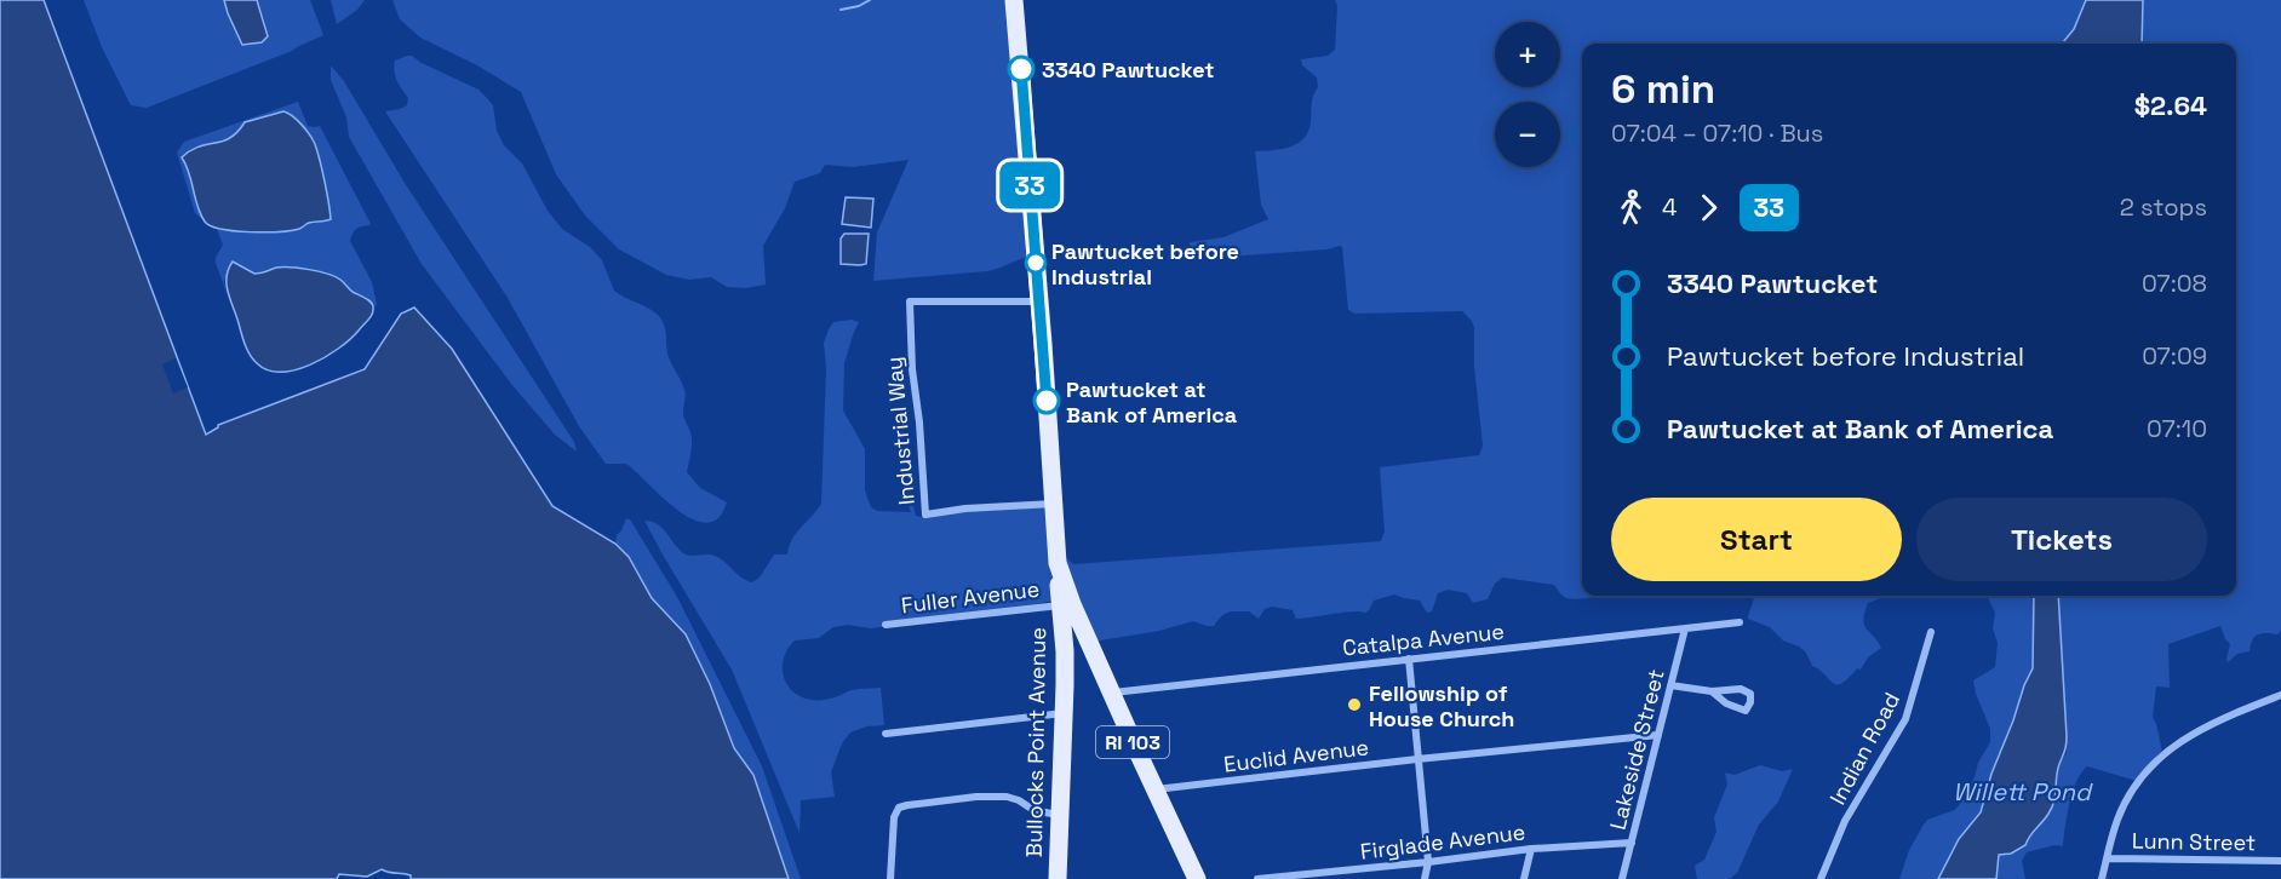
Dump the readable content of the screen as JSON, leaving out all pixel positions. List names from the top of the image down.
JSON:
{
  "streets": {
    "main road": ["Bullocks Point Avenue", "RI 103"],
    "street": [
      "Industrial Way",
      "Fuller Avenue",
      "Catalpa Avenue",
      "Indian Road",
      "Lakeside Street",
      "Euclid Avenue",
      "Firglade Avenue",
      "Lunn Street"
    ]
  },
  "crossings": [
    ["Industrial Way", "Bullocks Point Avenue"],
    ["Industrial Way", "RI 103"],
    ["Fuller Avenue", "Bullocks Point Avenue"],
    ["Fuller Avenue", "RI 103"],
    ["Catalpa Avenue", "RI 103"],
    ["Catalpa Avenue", "Lakeside Street"],
    ["Bullocks Point Avenue", "RI 103"],
    ["RI 103", "Euclid Avenue"],
    ["Lakeside Street", "Euclid Avenue"],
    ["Lakeside Street", "Firglade Avenue"]
  ],
  "water": ["Willett Pond"],
  "places": [
    "3340 Pawtucket",
    "Pawtucket before Industrial",
    "Pawtucket at Bank of America",
    "Fellowship of House Church"
  ],
  "lines": ["bus line 33"],
  "page": {
    "on_map": "33",
    "map_buttons": ["+", "−"],
    "heading": ["6 min", "07:04 – 07:10 · Bus", "$2.64"],
    "legs": ["4", "33", "2 stops"],
    "list": [
      {
        "name": "3340 Pawtucket",
        "value": "07:08"
      },
      {
        "name": "Pawtucket before Industrial",
        "value": "07:09"
      },
      {
        "name": "Pawtucket at Bank of America",
        "value": "07:10"
      }
    ],
    "buttons": ["Start", "Tickets"]
  }
}
